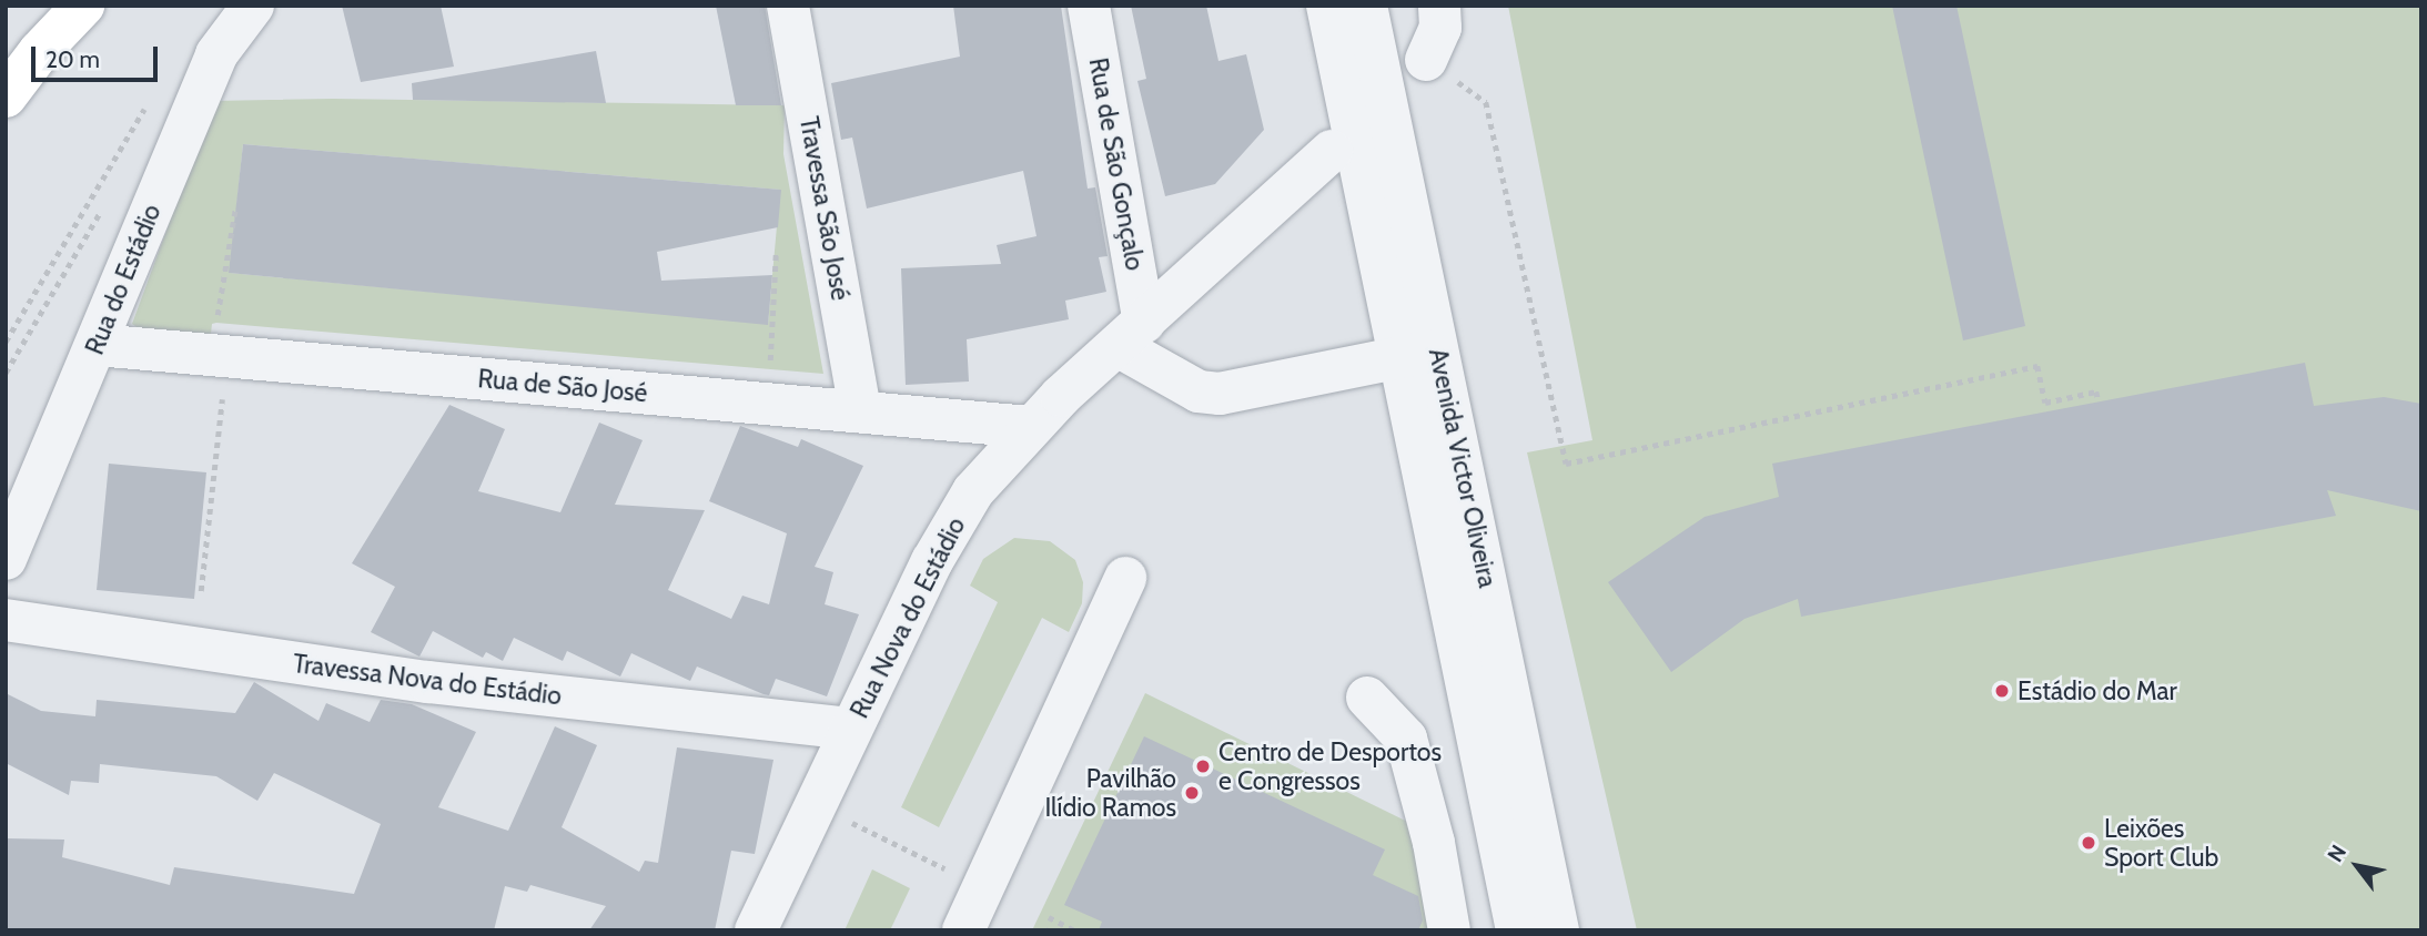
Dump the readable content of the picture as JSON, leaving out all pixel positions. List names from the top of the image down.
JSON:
{
  "streets": {
    "street": [
      "Rua de São Gonçalo",
      "Travessa São José",
      "Rua do Estádio",
      "Rua de São José",
      "Avenida Victor Oliveira",
      "Rua Nova do Estádio",
      "Travessa Nova do Estádio"
    ]
  },
  "crossings": [
    ["Rua de São Gonçalo", "Rua Nova do Estádio"],
    ["Travessa São José", "Rua de São José"],
    ["Rua do Estádio", "Rua de São José"],
    ["Rua de São José", "Rua Nova do Estádio"],
    ["Rua Nova do Estádio", "Travessa Nova do Estádio"]
  ],
  "places": [
    "Estádio do Mar",
    "Centro de Desportos e Congressos",
    "Pavilhão Ilídio Ramos",
    "Leixões Sport Club"
  ],
  "scale_bar": "20 m",
  "north": "top left"
}
